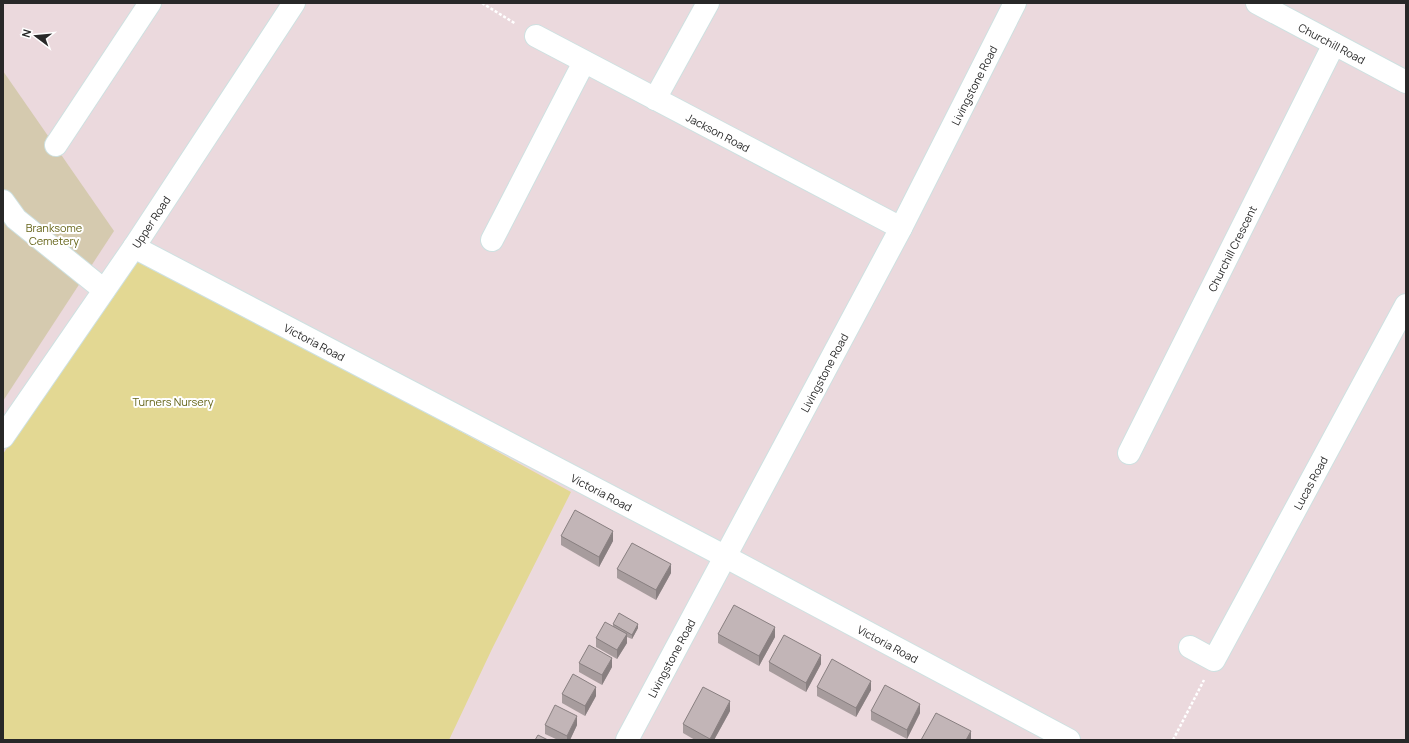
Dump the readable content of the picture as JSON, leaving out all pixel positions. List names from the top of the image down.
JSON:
{
  "streets": {
    "street": [
      "Churchill Road",
      "Livingstone Road",
      "Jackson Road",
      "Upper Road",
      "Churchill Crescent",
      "Victoria Road",
      "Lucas Road"
    ]
  },
  "crossings": [
    ["Churchill Road", "Churchill Crescent"],
    ["Livingstone Road", "Jackson Road"],
    ["Livingstone Road", "Victoria Road"],
    ["Upper Road", "Victoria Road"]
  ],
  "parks": ["Branksome Cemetery", "Turners Nursery"],
  "north": "left"
}
